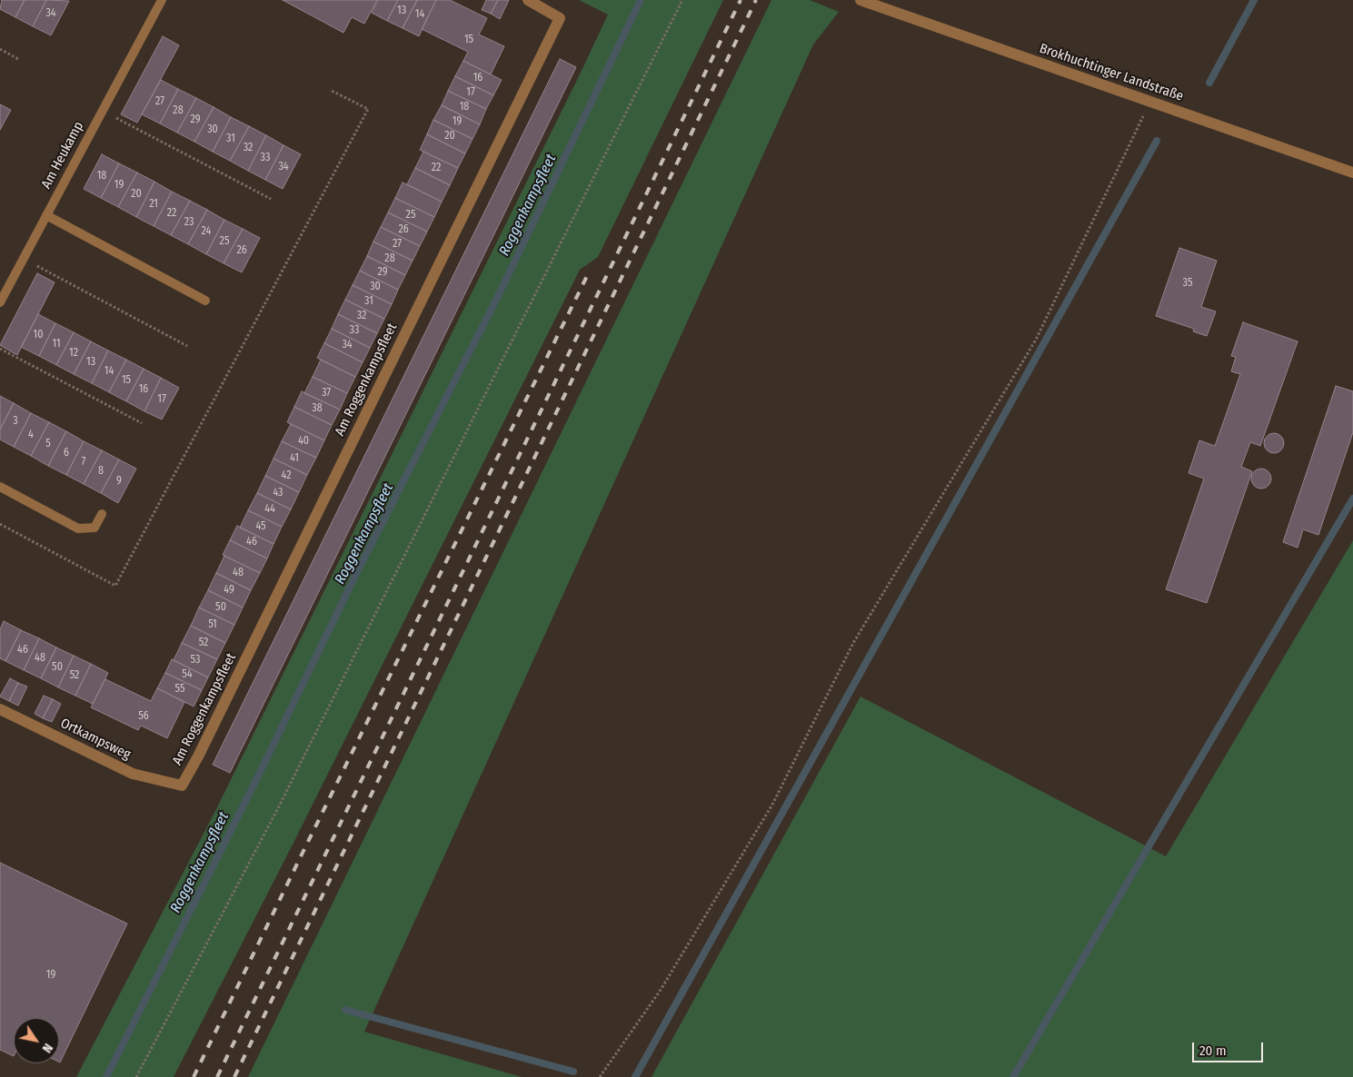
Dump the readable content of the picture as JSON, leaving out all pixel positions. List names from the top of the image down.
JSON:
{
  "streets": {
    "street": ["Brokhuchtinger Landstraße", "Am Roggenkampsfleet", "Ortkampsweg"],
    "lane": ["Am Heukamp"]
  },
  "crossings": [
    ["Am Roggenkampsfleet", "Ortkampsweg"]
  ],
  "water": ["Roggenkampsfleet"],
  "house_numbers": [
    "13",
    "34",
    "14",
    "15",
    "16",
    "17",
    "27",
    "18",
    "28",
    "29",
    "19",
    "30",
    "20",
    "31",
    "32",
    "33",
    "34",
    "22",
    "18",
    "19",
    "20",
    "21",
    "22",
    "25",
    "23",
    "26",
    "24",
    "25",
    "27",
    "26",
    "28",
    "29",
    "35",
    "30",
    "31",
    "32",
    "33",
    "10",
    "11",
    "34",
    "12",
    "13",
    "14",
    "15",
    "16",
    "37",
    "17",
    "38",
    "3",
    "4",
    "40",
    "5",
    "6",
    "41",
    "7",
    "8",
    "42",
    "9",
    "43",
    "44",
    "45",
    "46",
    "48",
    "49",
    "50",
    "51",
    "52",
    "46",
    "48",
    "53",
    "50",
    "54",
    "52",
    "55",
    "56",
    "19"
  ],
  "scale_bar": "20 m",
  "north": "bottom right"
}
